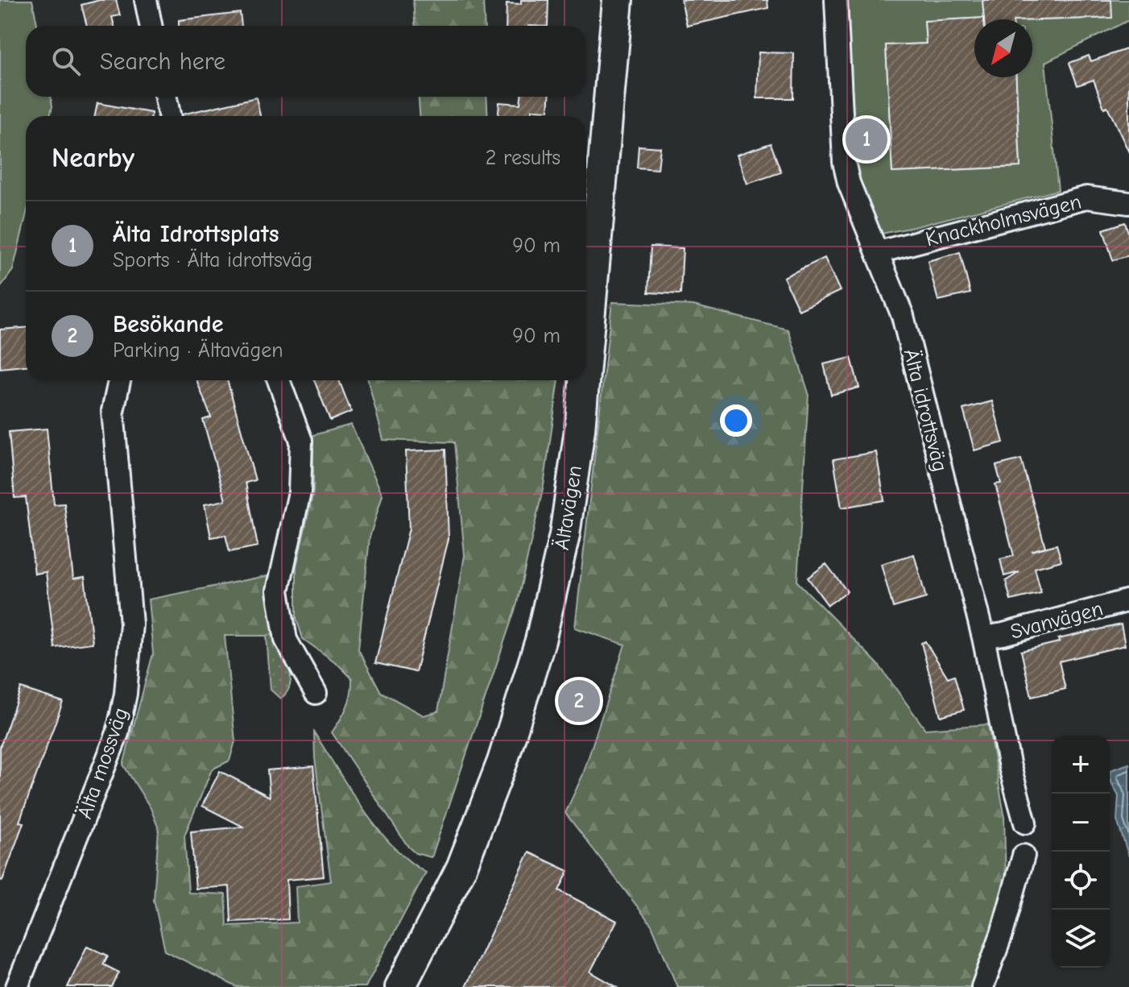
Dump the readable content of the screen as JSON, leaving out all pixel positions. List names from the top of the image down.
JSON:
{
  "streets": {
    "main road": ["Ältavägen"],
    "street": [
      "Knackholmsvägen",
      "Älta idrottsväg",
      "Svanvägen",
      "Älta mossväg"
    ]
  },
  "crossings": [
    ["Knackholmsvägen", "Älta idrottsväg"],
    ["Älta idrottsväg", "Svanvägen"]
  ],
  "north": "bottom left",
  "page": {
    "search": "Search here",
    "pins": ["1", "2"],
    "heading": ["Nearby", "2 results"],
    "list": [
      {
        "mark": "1",
        "name": "Älta Idrottsplats",
        "note": "Sports · Älta idrottsväg",
        "value": "90 m"
      },
      {
        "mark": "2",
        "name": "Besökande",
        "note": "Parking · Ältavägen",
        "value": "90 m"
      }
    ],
    "map_buttons": ["+", "−"]
  }
}
